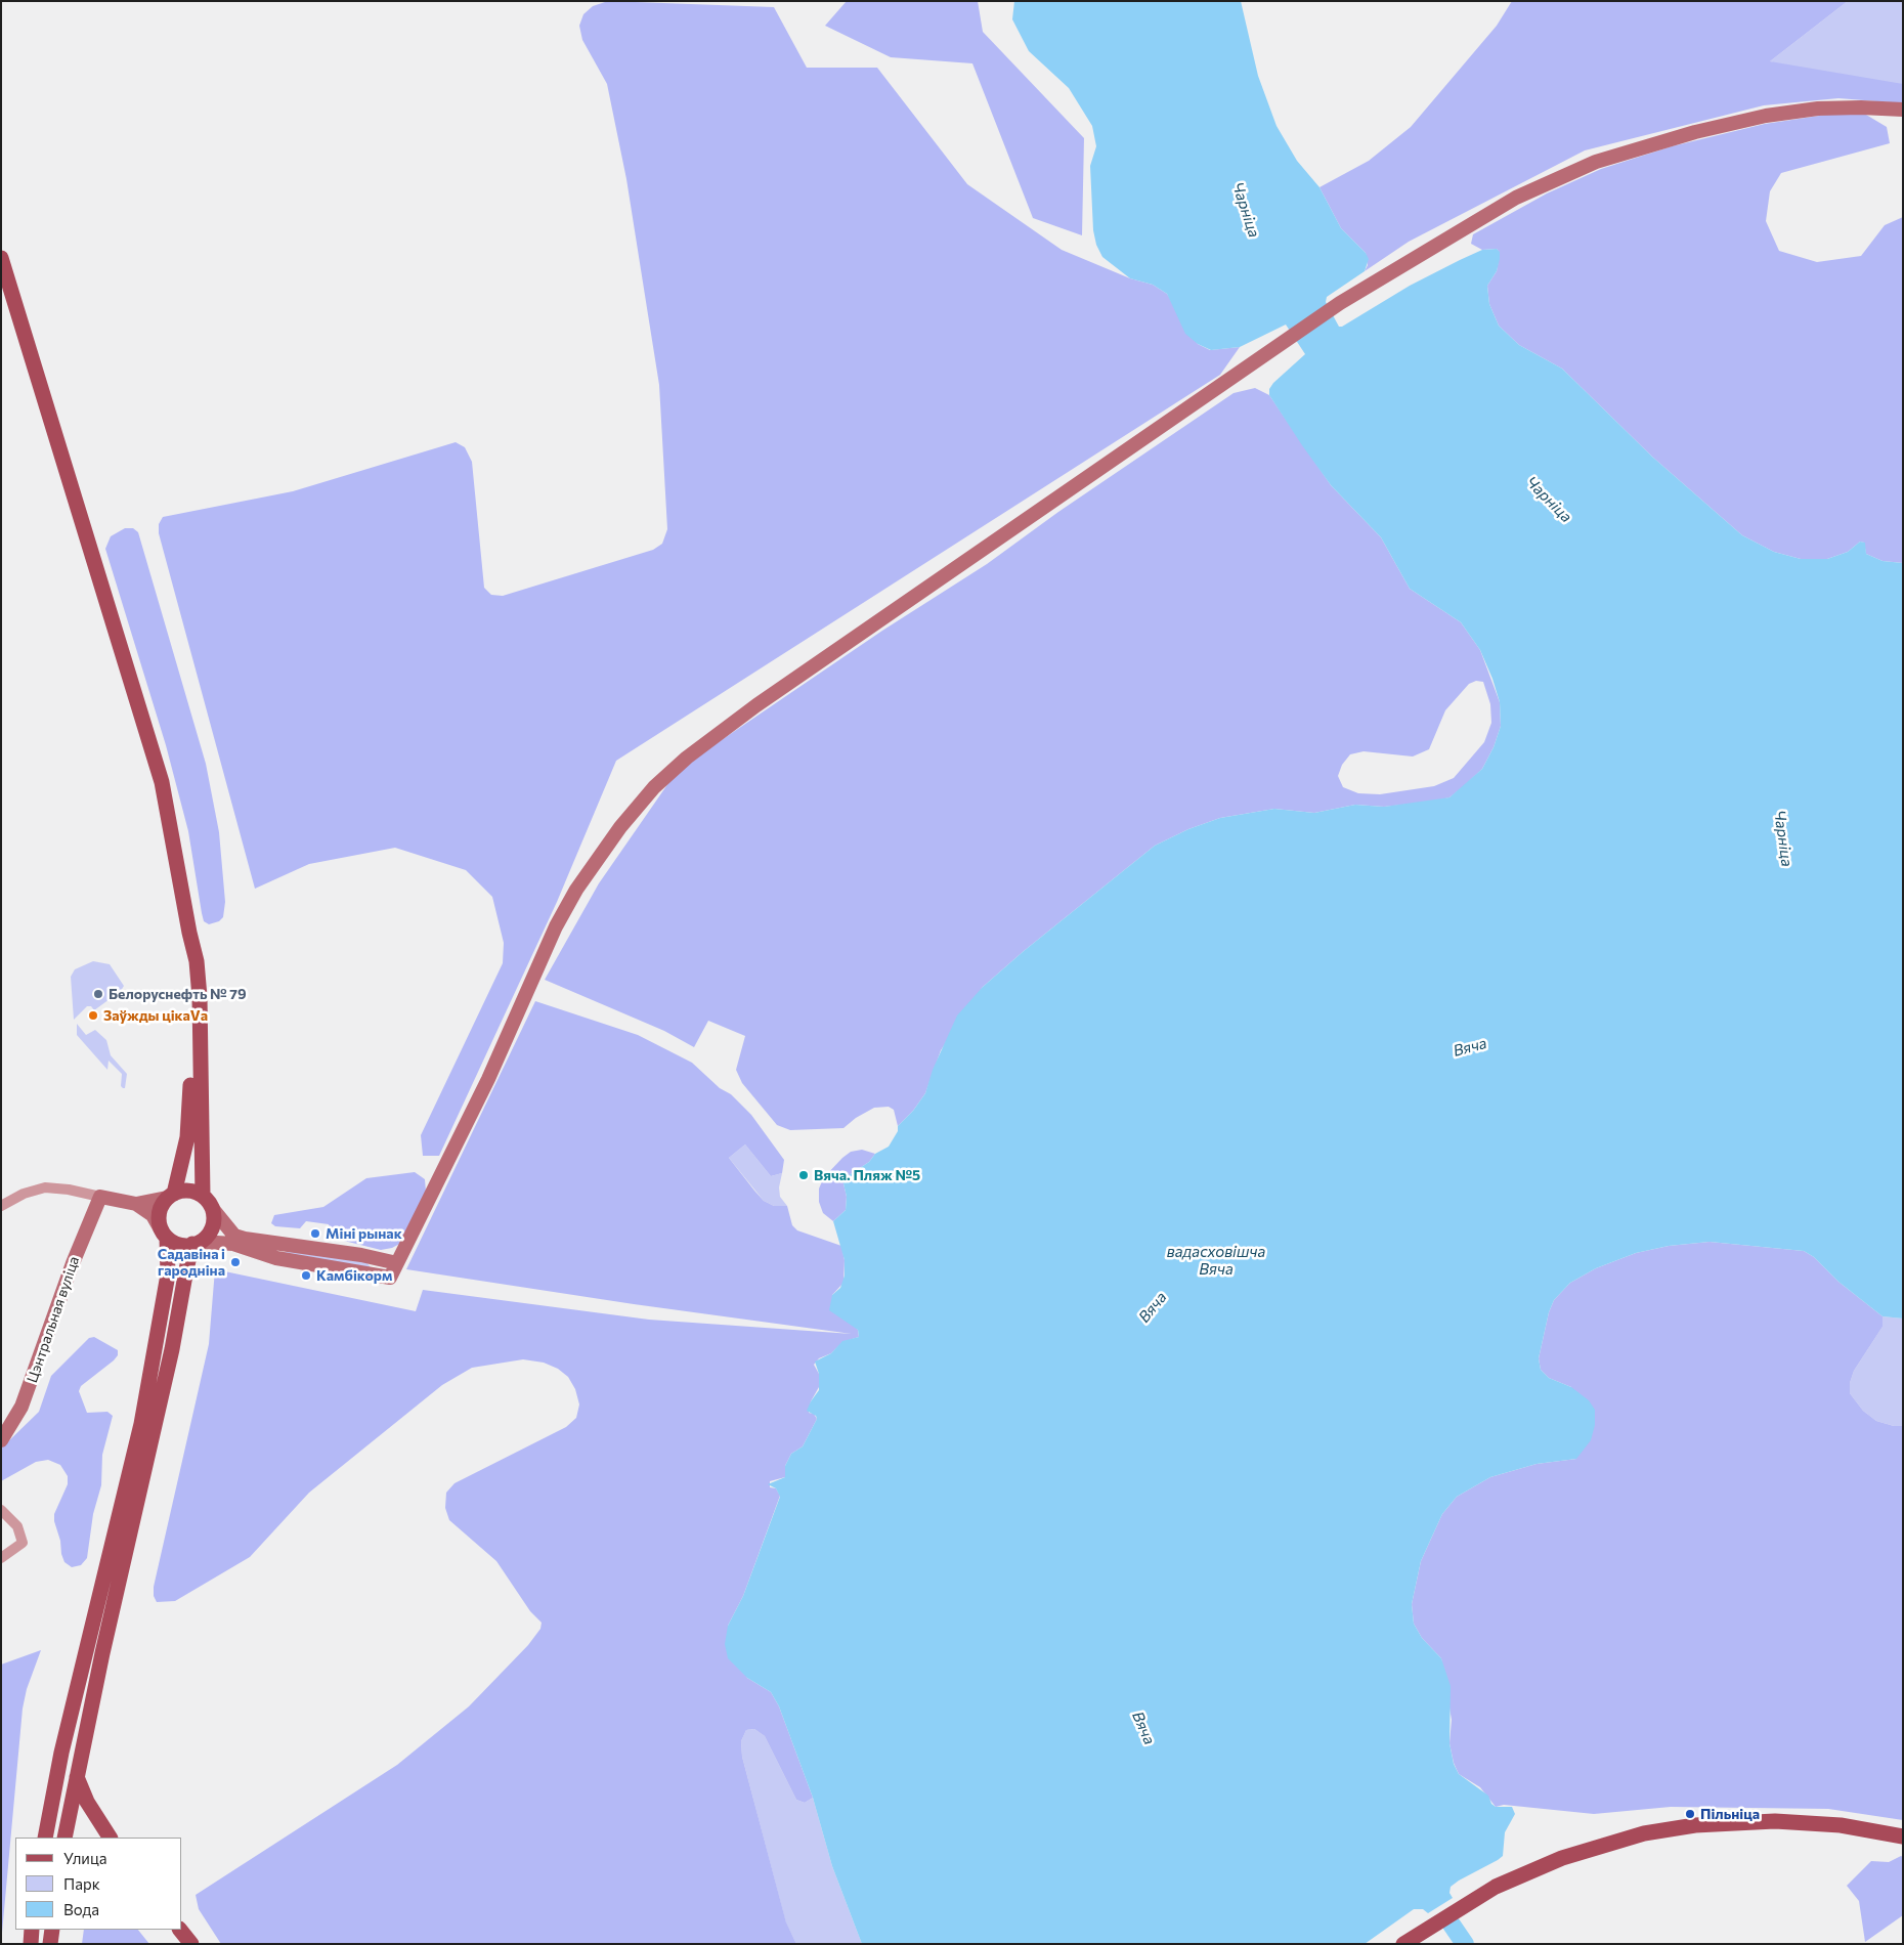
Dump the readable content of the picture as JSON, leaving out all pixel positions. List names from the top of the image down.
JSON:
{
  "streets": {
    "street": ["Цэнтральная вуліца"]
  },
  "water": ["Чарніца", "Вяча", "вадасховішча Вяча"],
  "places": [
    "Белоруснефть № 79",
    "Заўжды цікаVа",
    "Вяча. Пляж №5",
    "Міні рынак",
    "Садавіна і гародніна",
    "Камбікорм",
    "Пільніца"
  ],
  "legend": ["Улица", "Парк", "Вода"]
}
